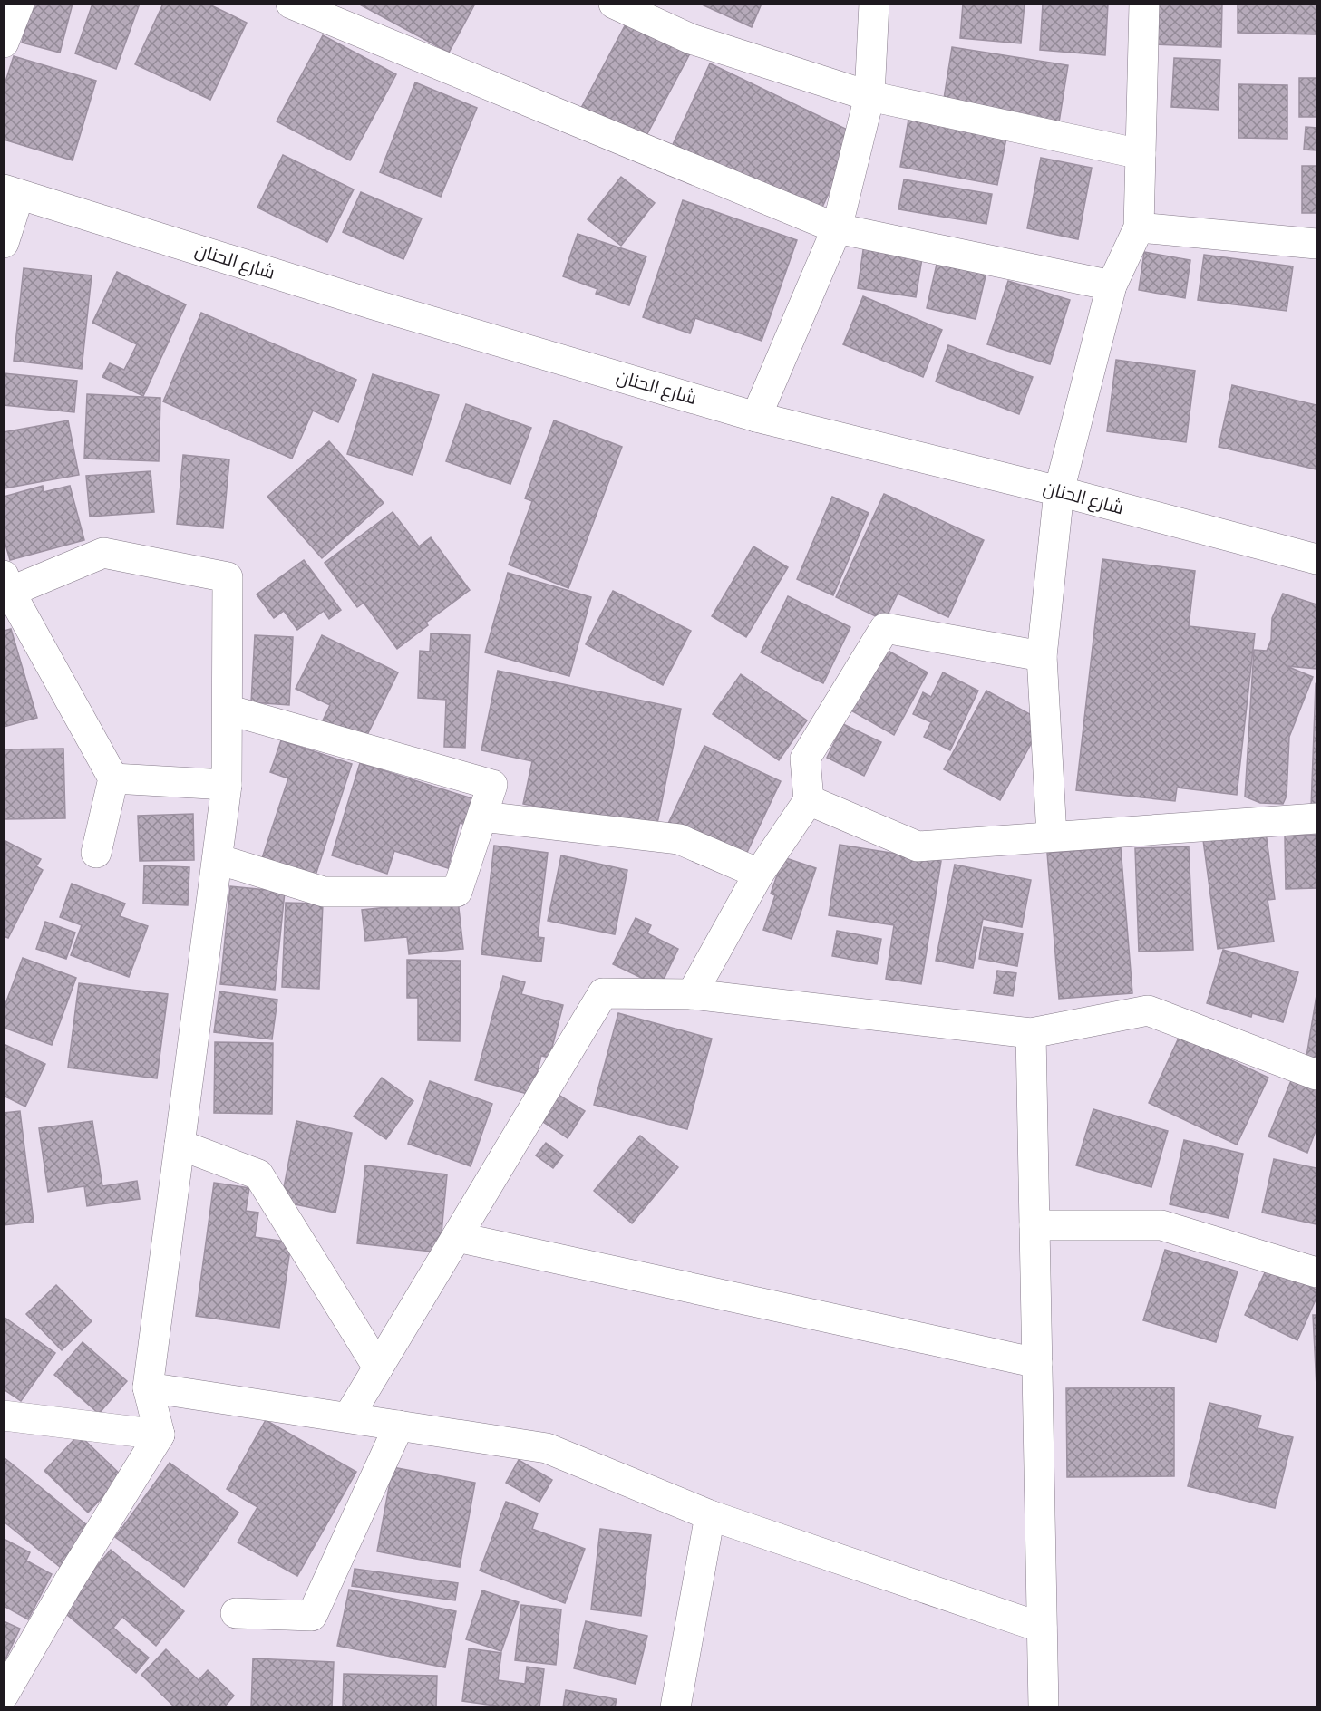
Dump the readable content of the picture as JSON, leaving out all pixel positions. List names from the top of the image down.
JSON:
{
  "streets": {
    "street": ["شارع الحنان"]
  }
}
